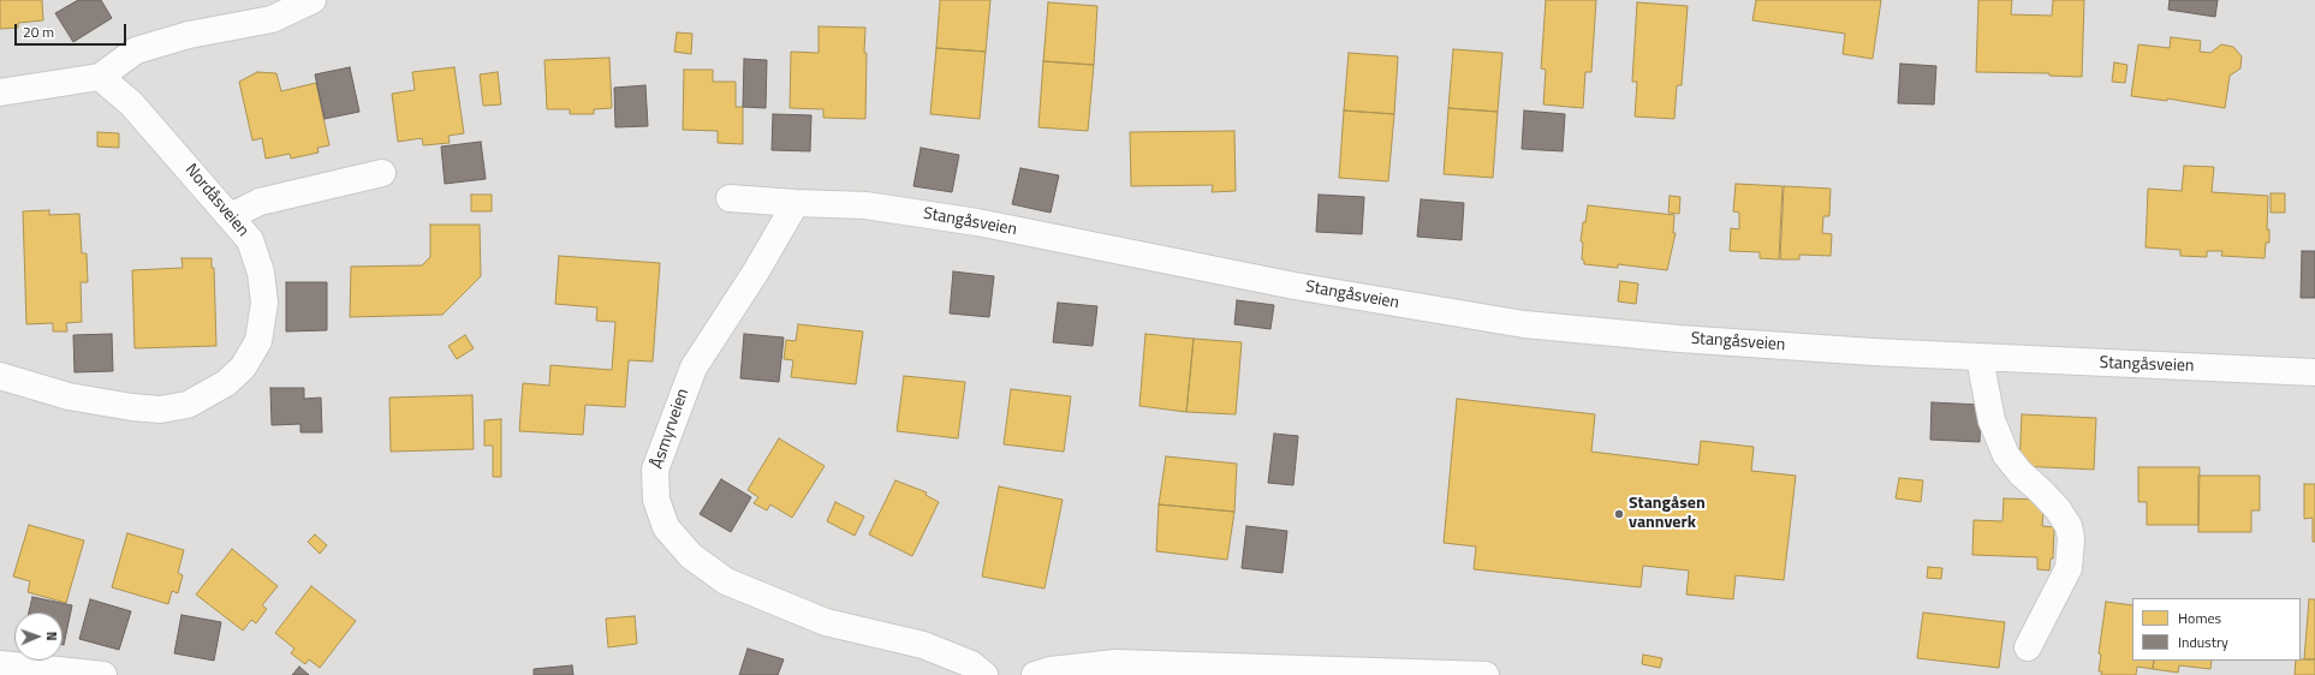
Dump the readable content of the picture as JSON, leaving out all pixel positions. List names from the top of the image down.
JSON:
{
  "streets": {
    "street": ["Nordåsveien", "Stangåsveien", "Åsmyrveien"]
  },
  "crossings": [
    ["Stangåsveien", "Åsmyrveien"]
  ],
  "places": ["Stangåsen vannverk"],
  "legend": ["Homes", "Industry"],
  "scale_bar": "20 m",
  "north": "right"
}
